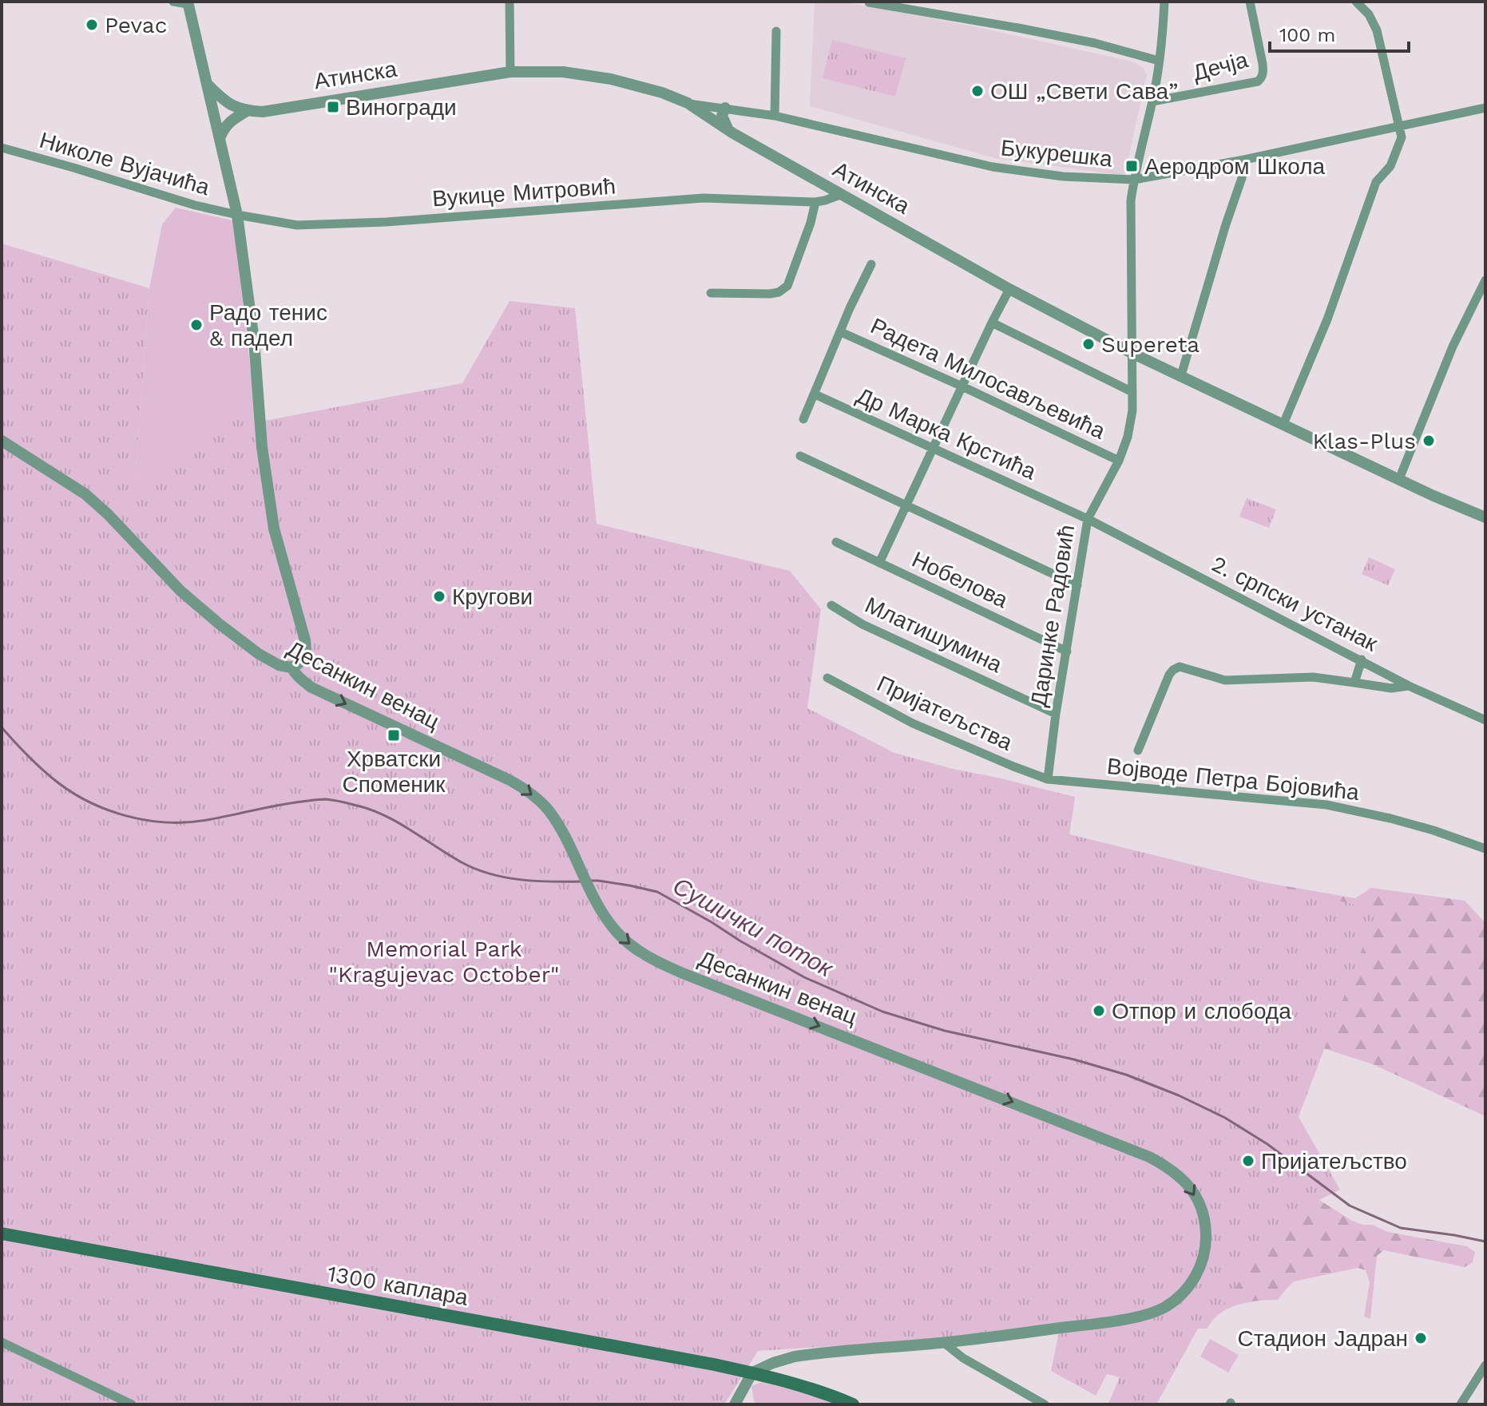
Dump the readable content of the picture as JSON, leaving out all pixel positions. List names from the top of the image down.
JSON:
{
  "streets": {
    "main road": ["1300 каплара"],
    "street": [
      "Дечја",
      "Атинска",
      "Букурешка",
      "Николе Вујачића",
      "Вукице Митровић",
      "Радета Милосављевића",
      "Др Марка Крстића",
      "Нобелова",
      "2. српски устанак",
      "Даринке Радовић",
      "Млатишумина",
      "Десанкин венац",
      "Пријатељства",
      "Војводе Петра Бојовића"
    ]
  },
  "crossings": [
    ["Дечја", "Даринке Радовић"],
    ["Атинска", "Букурешка"],
    ["Атинска", "Вукице Митровић"],
    ["Атинска", "Даринке Радовић"],
    ["Букурешка", "Даринке Радовић"],
    ["Николе Вујачића", "Вукице Митровић"],
    ["Радета Милосављевића", "Даринке Радовић"],
    ["Др Марка Крстића", "2. српски устанак"],
    ["Др Марка Крстића", "Даринке Радовић"],
    ["Нобелова", "Даринке Радовић"],
    ["2. српски устанак", "Даринке Радовић"],
    ["Даринке Радовић", "Млатишумина"],
    ["Даринке Радовић", "Пријатељства"],
    ["Даринке Радовић", "Војводе Петра Бојовића"],
    ["Десанкин венац", "1300 каплара"],
    ["Пријатељства", "Војводе Петра Бојовића"]
  ],
  "water": ["Сушички поток"],
  "parks": ["Memorial Park \"Kragujevac October\""],
  "places": {
    "other": [
      "Pevac",
      "ОШ „Свети Сава”",
      "Радо тенис & падел",
      "Supereta",
      "Klas-Plus",
      "Кругови",
      "Отпор и слобода",
      "Пријатељство",
      "Стадион Јадран"
    ],
    "transit": ["Виногради", "Аеродром Школа", "Хрватски Споменик"]
  },
  "scale_bar": "100 m"
}
